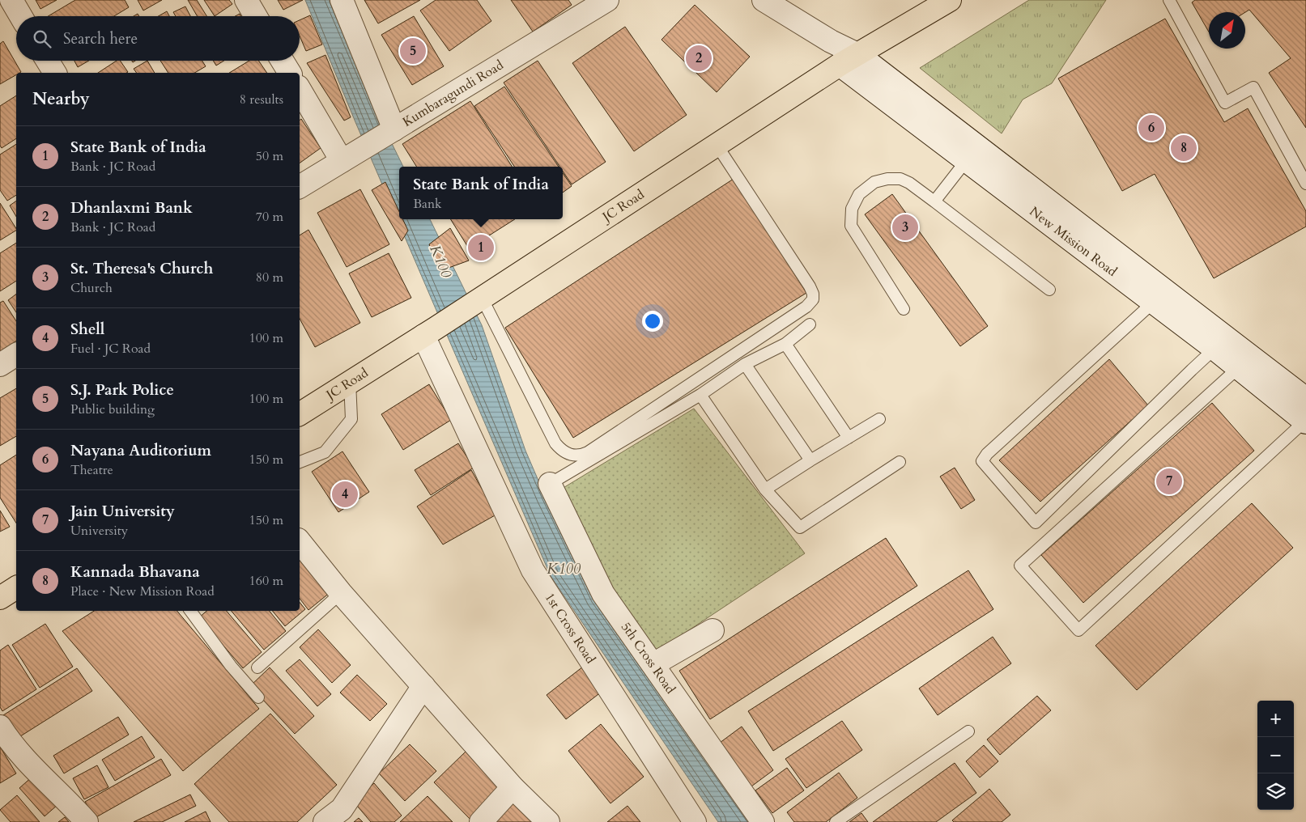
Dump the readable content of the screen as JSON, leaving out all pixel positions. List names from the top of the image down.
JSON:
{
  "streets": {
    "main road": ["JC Road"],
    "street": [
      "Kumbaragundi Road",
      "New Mission Road",
      "1st Cross Road",
      "5th Cross Road"
    ]
  },
  "crossings": [
    ["JC Road", "New Mission Road"],
    ["JC Road", "1st Cross Road"]
  ],
  "water": ["K100"],
  "north": "top right",
  "page": {
    "search": "Search here",
    "pins": [
      "5",
      "2",
      "6",
      "8",
      "3",
      "1",
      "7",
      "4"
    ],
    "heading": ["Nearby", "8 results"],
    "list": [
      {
        "mark": "1",
        "name": "State Bank of India",
        "note": "Bank · JC Road",
        "value": "50 m"
      },
      {
        "mark": "2",
        "name": "Dhanlaxmi Bank",
        "note": "Bank · JC Road",
        "value": "70 m"
      },
      {
        "mark": "3",
        "name": "St. Theresa's Church",
        "note": "Church",
        "value": "80 m"
      },
      {
        "mark": "4",
        "name": "Shell",
        "note": "Fuel · JC Road",
        "value": "100 m"
      },
      {
        "mark": "5",
        "name": "S.J. Park Police",
        "note": "Public building",
        "value": "100 m"
      },
      {
        "mark": "6",
        "name": "Nayana Auditorium",
        "note": "Theatre",
        "value": "150 m"
      },
      {
        "mark": "7",
        "name": "Jain University",
        "note": "University",
        "value": "150 m"
      },
      {
        "mark": "8",
        "name": "Kannada Bhavana",
        "note": "Place · New Mission Road",
        "value": "160 m"
      }
    ],
    "popup": ["State Bank of India", "Bank"],
    "map_buttons": ["+", "−"]
  }
}
